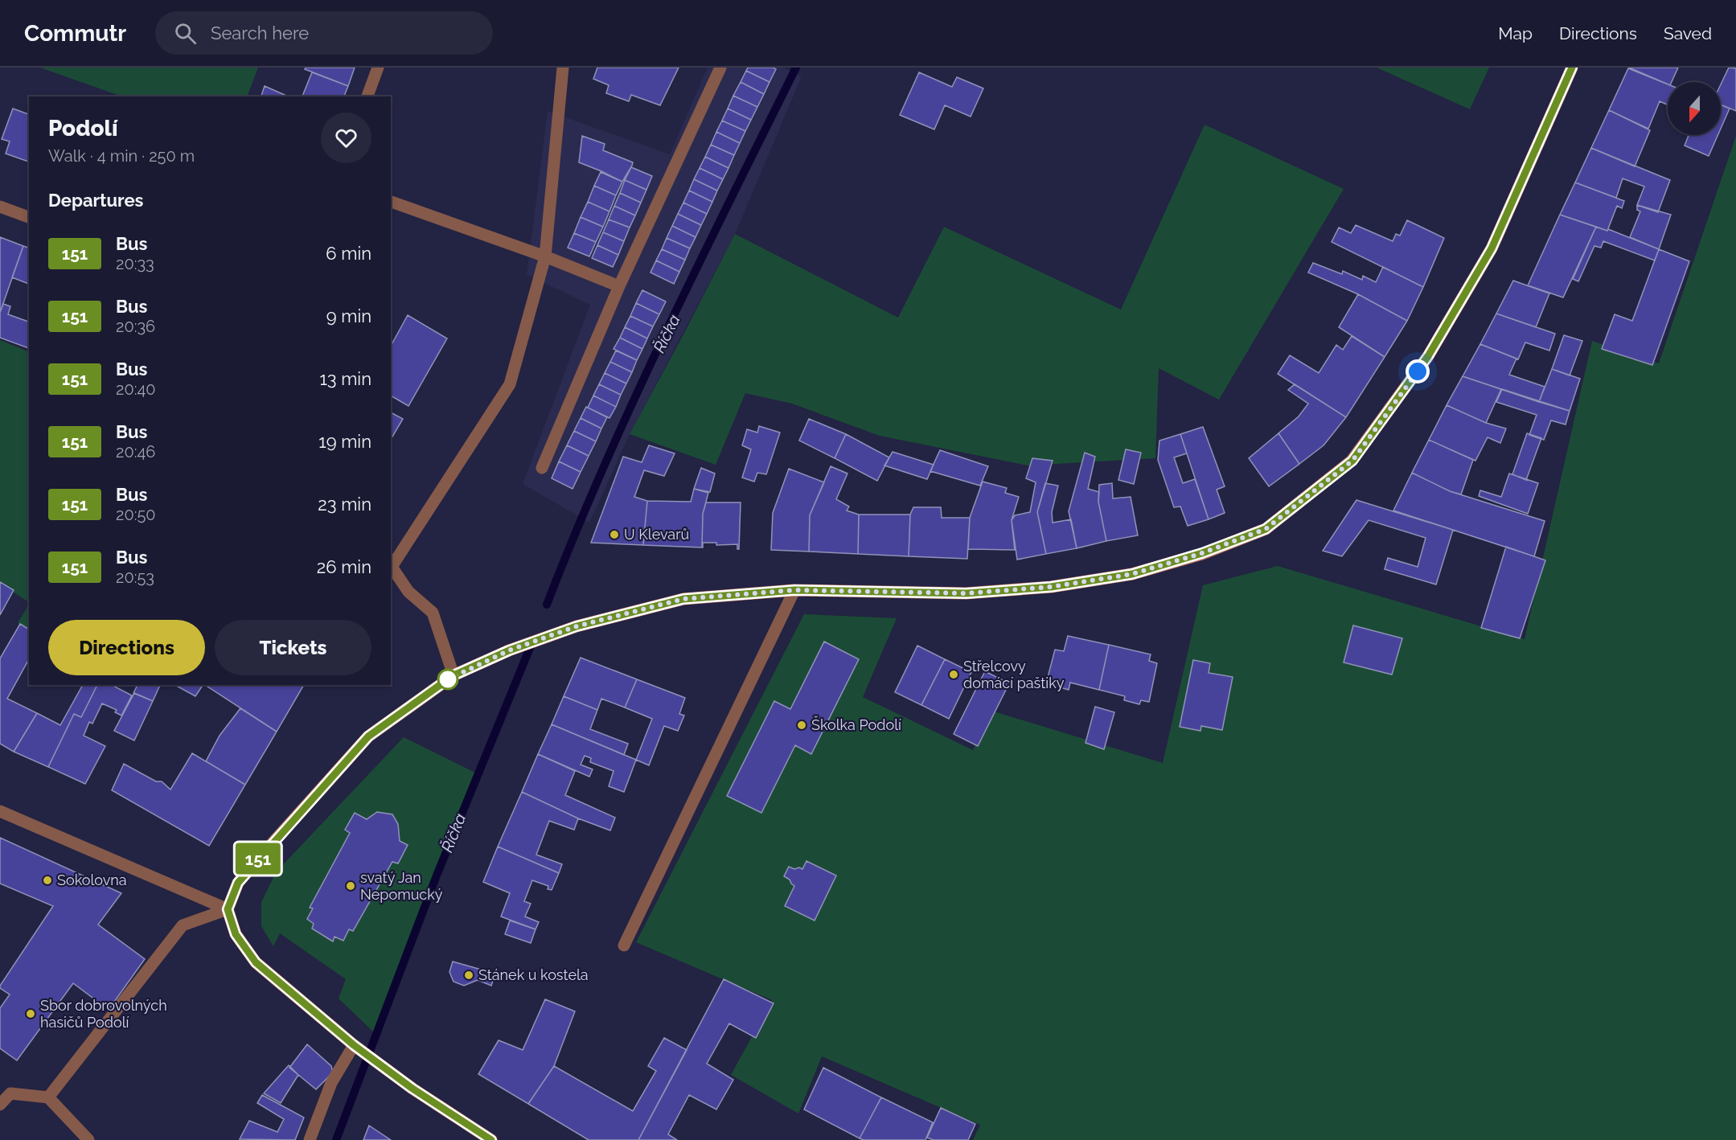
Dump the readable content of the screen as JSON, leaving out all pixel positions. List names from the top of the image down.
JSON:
{
  "water": ["Říčka"],
  "places": [
    "U Klevarů",
    "Střelcovy domácí paštiky",
    "Školka Podolí",
    "Sokolovna",
    "svatý Jan Nepomucký",
    "Stánek u kostela",
    "Sbor dobrovolných hasičů Podolí"
  ],
  "lines": ["bus line 151"],
  "north": "bottom",
  "page": {
    "header": "Commutr",
    "search": "Search here",
    "nav": ["Map", "Directions", "Saved"],
    "on_map": "151",
    "heading": [
      ["Podolí", "Walk · 4 min · 250 m"],
      "Departures"
    ],
    "list": [
      {
        "mark": "151",
        "name": "Bus",
        "note": "20:33",
        "value": "6 min"
      },
      {
        "mark": "151",
        "name": "Bus",
        "note": "20:36",
        "value": "9 min"
      },
      {
        "mark": "151",
        "name": "Bus",
        "note": "20:40",
        "value": "13 min"
      },
      {
        "mark": "151",
        "name": "Bus",
        "note": "20:46",
        "value": "19 min"
      },
      {
        "mark": "151",
        "name": "Bus",
        "note": "20:50",
        "value": "23 min"
      },
      {
        "mark": "151",
        "name": "Bus",
        "note": "20:53",
        "value": "26 min"
      }
    ],
    "buttons": ["Directions", "Tickets"]
  }
}
